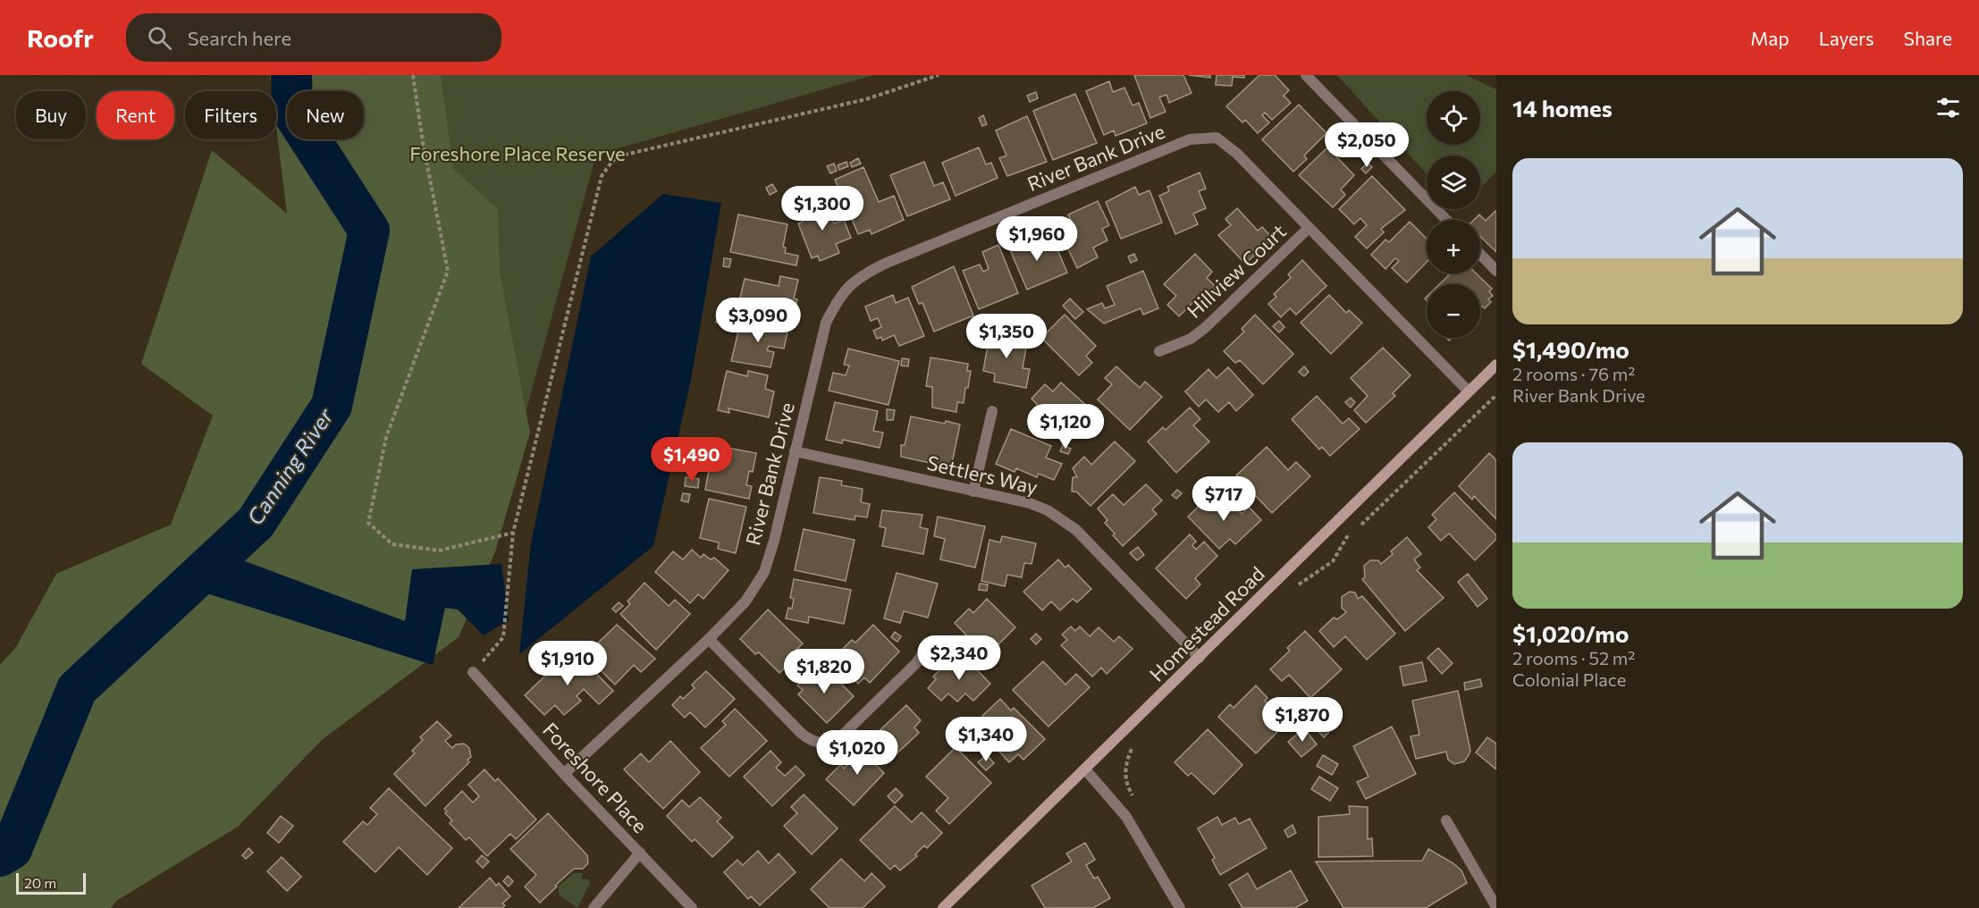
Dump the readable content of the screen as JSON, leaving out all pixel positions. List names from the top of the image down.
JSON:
{
  "streets": {
    "street": [
      "River Bank Drive",
      "Hillview Court",
      "Settlers Way",
      "Homestead Road",
      "Foreshore Place"
    ]
  },
  "crossings": [
    ["River Bank Drive", "Hillview Court"],
    ["River Bank Drive", "Settlers Way"],
    ["River Bank Drive", "Homestead Road"],
    ["River Bank Drive", "Foreshore Place"],
    ["Settlers Way", "Homestead Road"]
  ],
  "water": ["Canning River"],
  "parks": ["Foreshore Place Reserve"],
  "scale_bar": "20 m",
  "page": {
    "header": "Roofr",
    "search": "Search here",
    "nav": ["Map", "Layers", "Share"],
    "heading": "14 homes",
    "map_buttons": ["+", "−"],
    "chip": [
      "Buy",
      "Rent",
      "Filters",
      "New"
    ],
    "price": [
      "$2,050",
      "$1,300",
      "$1,960",
      "$3,090",
      "$1,350",
      "$1,120",
      "$1,490",
      "$717",
      "$2,340",
      "$1,910",
      "$1,820",
      "$1,870",
      "$1,340",
      "$1,020"
    ],
    "list": [
      {
        "name": "$1,490/mo",
        "note": "2 rooms · 76 m² · River Bank Drive"
      },
      {
        "name": "$1,020/mo",
        "note": "2 rooms · 52 m² · Colonial Place"
      }
    ],
    "scale": "20 m"
  }
}
